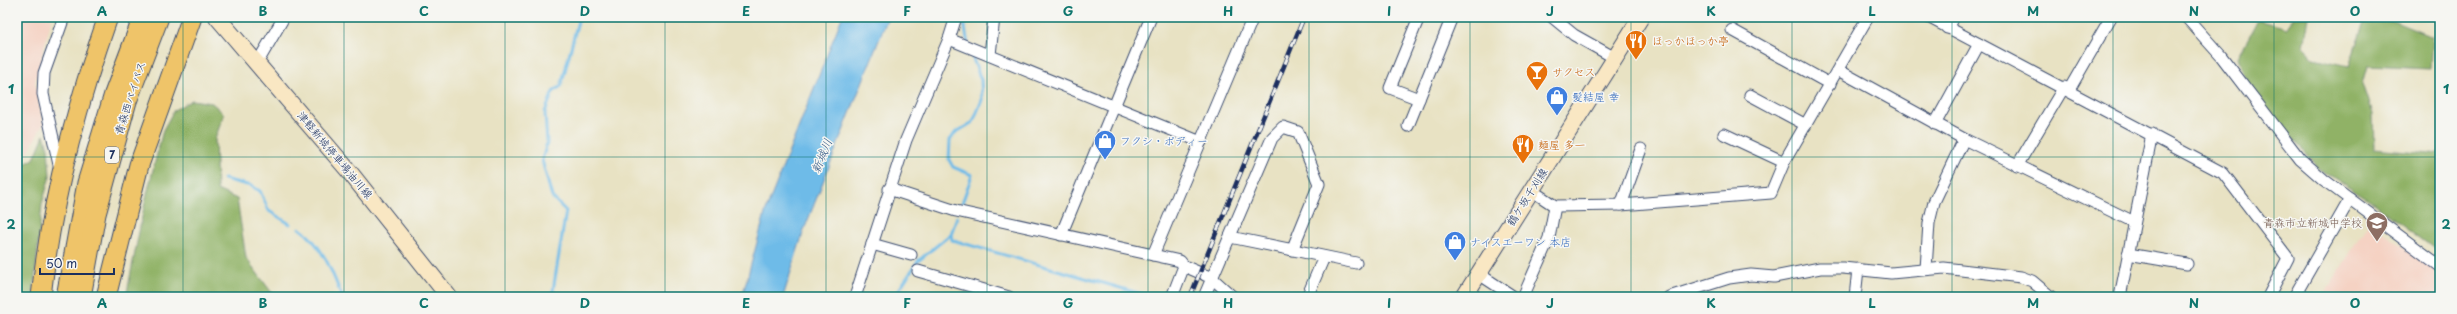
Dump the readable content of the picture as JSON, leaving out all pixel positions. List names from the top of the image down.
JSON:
{
  "streets": {
    "highway": ["青森西バイパス", "7"],
    "main road": ["津軽新城停車場油川線", "鶴ケ坂千刈線"]
  },
  "water": ["新城川"],
  "places": {
    "restaurant": ["ほっかほっか亭", "麺屋 多一"],
    "bar": ["サクセス"],
    "shop": ["髪結屋 幸", "フクシ・ボディー", "ナイスエーワン 本店"],
    "school or university": ["青森市立新城中学校"]
  },
  "scale_bar": "50 m",
  "grid": {
    "columns": [
      "A",
      "B",
      "C",
      "D",
      "E",
      "F",
      "G",
      "H",
      "I",
      "J",
      "K",
      "L",
      "M",
      "N",
      "O"
    ],
    "rows": ["1", "2"]
  }
}
